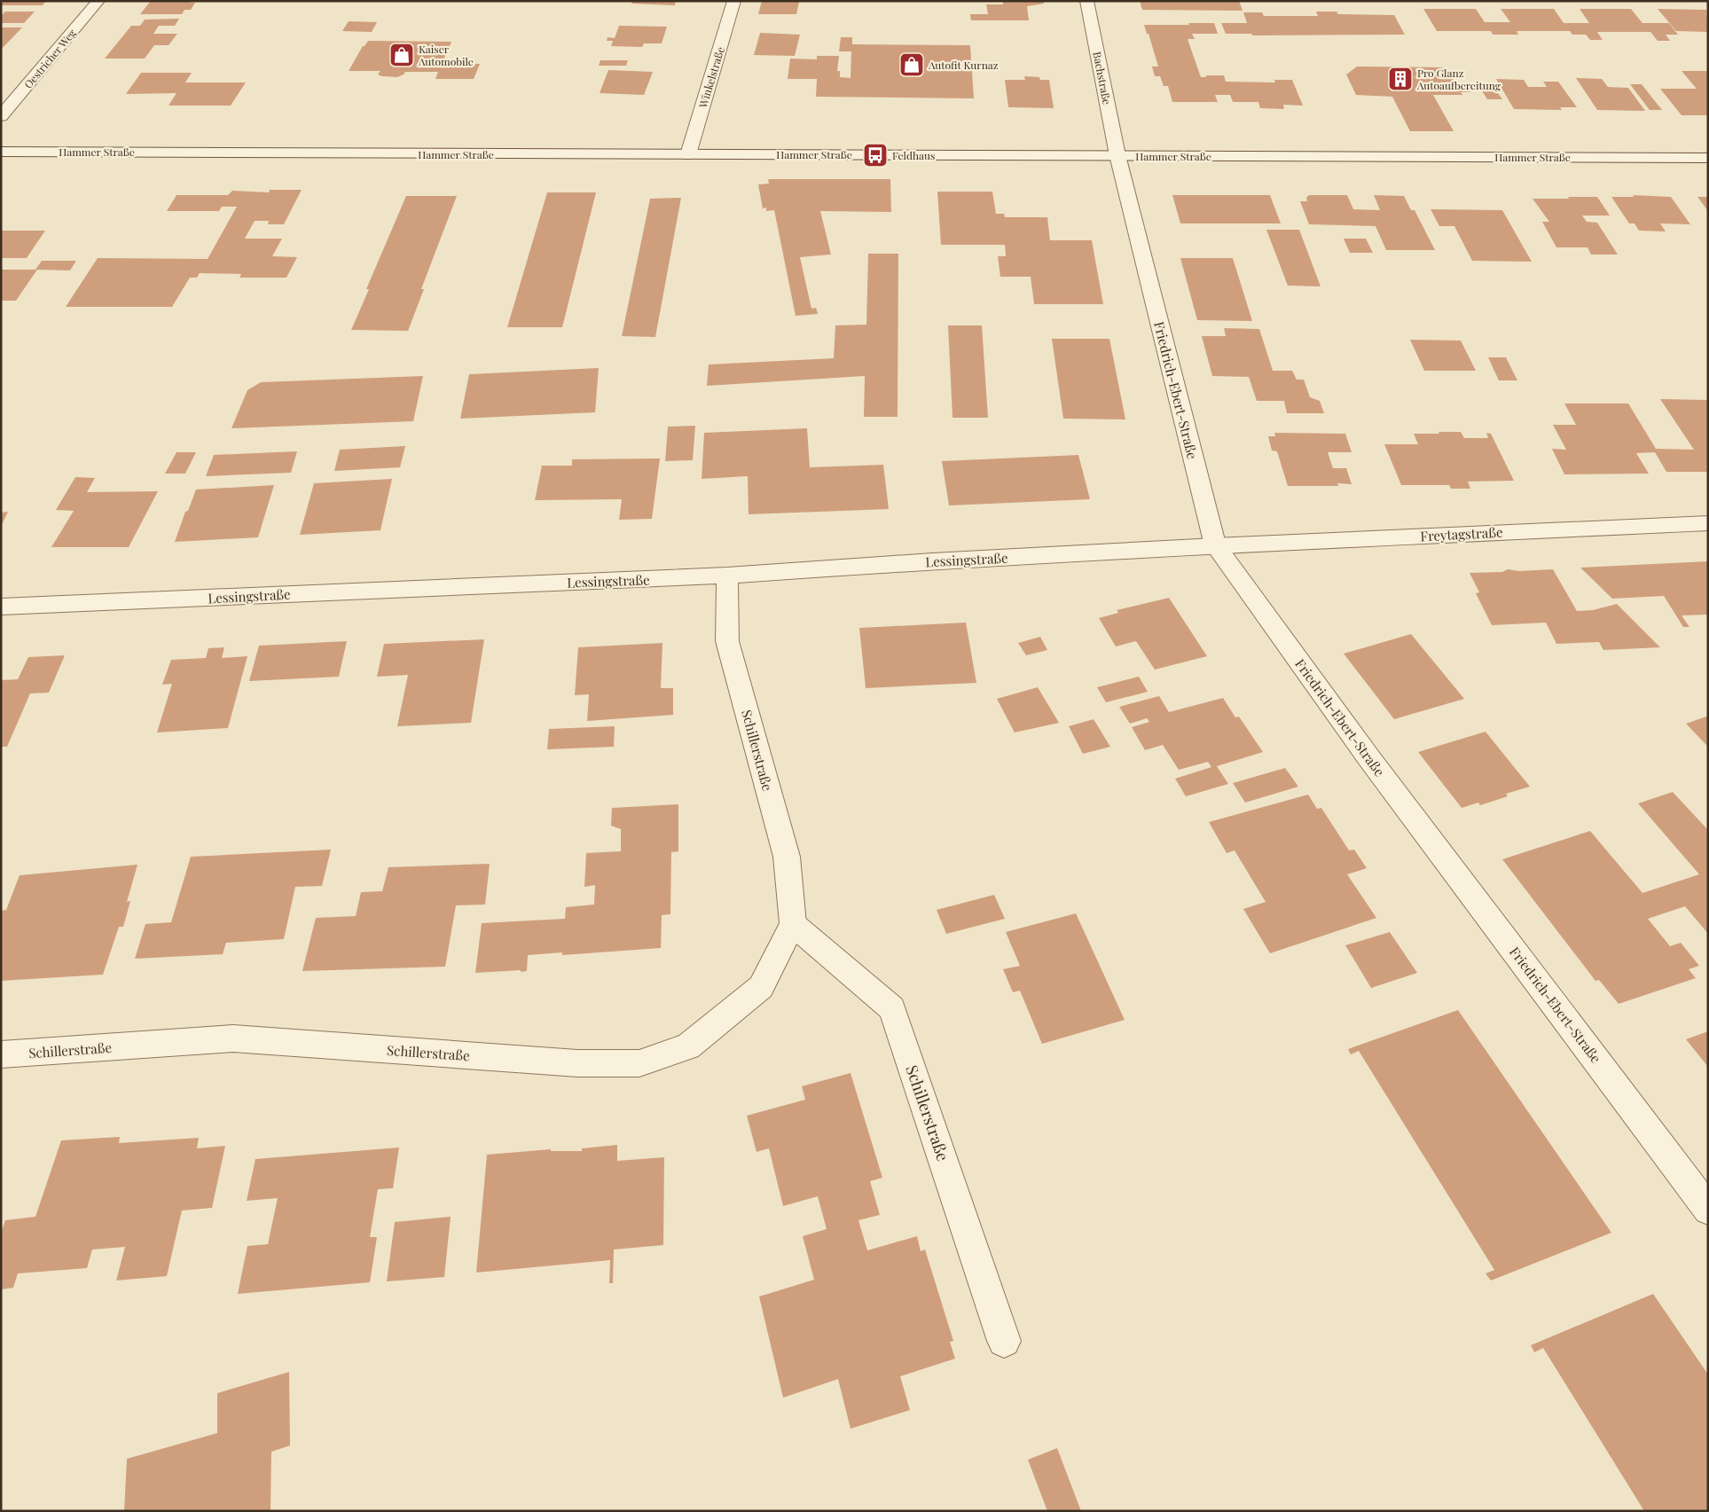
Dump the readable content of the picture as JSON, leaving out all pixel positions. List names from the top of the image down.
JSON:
{
  "streets": {
    "street": [
      "Oestricher Weg",
      "Winkelstraße",
      "Bachstraße",
      "Hammer Straße",
      "Friedrich-Ebert-Straße",
      "Freytagstraße",
      "Lessingstraße",
      "Schillerstraße"
    ]
  },
  "crossings": [
    ["Winkelstraße", "Hammer Straße"],
    ["Bachstraße", "Hammer Straße"],
    ["Bachstraße", "Friedrich-Ebert-Straße"],
    ["Hammer Straße", "Friedrich-Ebert-Straße"],
    ["Friedrich-Ebert-Straße", "Freytagstraße"],
    ["Friedrich-Ebert-Straße", "Lessingstraße"],
    ["Freytagstraße", "Lessingstraße"],
    ["Lessingstraße", "Schillerstraße"]
  ],
  "places": {
    "shop": ["Kaiser Automobile", "Autofit Kurnaz"],
    "building": ["Pro Glanz Autoaufbereitung"],
    "bus stop": ["Feldhaus"]
  }
}
